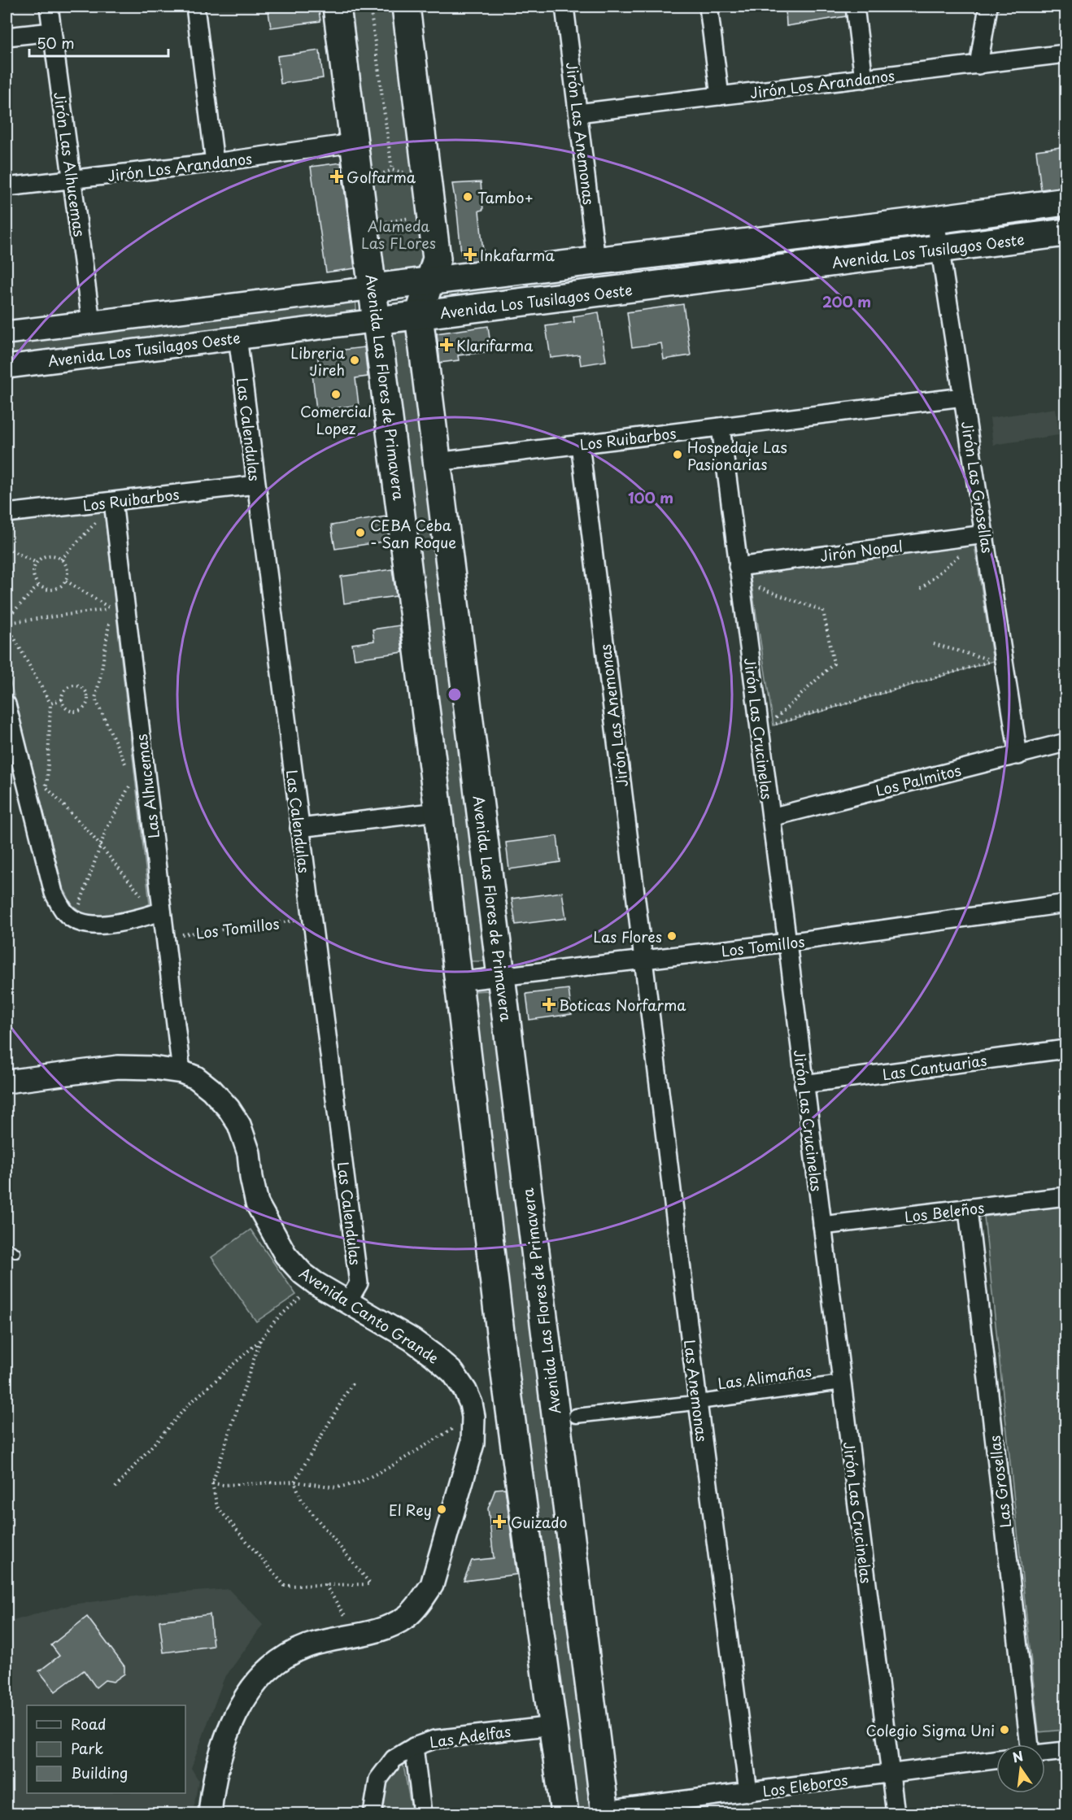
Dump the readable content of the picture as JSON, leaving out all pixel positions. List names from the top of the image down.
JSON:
{
  "streets": {
    "main road": ["Avenida Los Tusilagos Oeste", "Avenida Las Flores de Primavera"],
    "street": [
      "Jirón Los Arandanos",
      "Jirón Las Anemonas",
      "Jirón Las Alhucemas",
      "Las Calendulas",
      "Los Ruibarbos",
      "Jirón Las Grosellas",
      "Jirón Nopal",
      "Jirón Las Crucinelas",
      "Los Palmitos",
      "Las Alhucemas",
      "Los Tomillos",
      "Las Cantuarias",
      "Los Beleños",
      "Avenida Canto Grande",
      "Las Alimañas",
      "Las Anemonas",
      "Las Grosellas",
      "Las Adelfas",
      "Los Eleboros"
    ]
  },
  "crossings": [
    ["Jirón Los Arandanos", "Jirón Las Anemonas"],
    ["Jirón Los Arandanos", "Jirón Las Alhucemas"],
    ["Jirón Los Arandanos", "Avenida Las Flores de Primavera"],
    ["Jirón Las Anemonas", "Avenida Los Tusilagos Oeste"],
    ["Jirón Las Anemonas", "Los Ruibarbos"],
    ["Jirón Las Anemonas", "Los Tomillos"],
    ["Jirón Las Anemonas", "Las Anemonas"],
    ["Jirón Las Alhucemas", "Avenida Los Tusilagos Oeste"],
    ["Avenida Los Tusilagos Oeste", "Avenida Las Flores de Primavera"],
    ["Avenida Los Tusilagos Oeste", "Las Calendulas"],
    ["Avenida Los Tusilagos Oeste", "Jirón Las Grosellas"],
    ["Avenida Las Flores de Primavera", "Los Ruibarbos"],
    ["Avenida Las Flores de Primavera", "Los Tomillos"],
    ["Avenida Las Flores de Primavera", "Las Adelfas"],
    ["Avenida Las Flores de Primavera", "Los Eleboros"],
    ["Las Calendulas", "Los Ruibarbos"],
    ["Las Calendulas", "Los Tomillos"],
    ["Las Calendulas", "Avenida Canto Grande"],
    ["Los Ruibarbos", "Jirón Las Grosellas"],
    ["Los Ruibarbos", "Jirón Las Crucinelas"],
    ["Los Ruibarbos", "Las Alhucemas"],
    ["Jirón Las Grosellas", "Jirón Nopal"],
    ["Jirón Las Grosellas", "Los Palmitos"],
    ["Jirón Nopal", "Jirón Las Crucinelas"],
    ["Jirón Las Crucinelas", "Los Palmitos"],
    ["Jirón Las Crucinelas", "Los Tomillos"],
    ["Jirón Las Crucinelas", "Las Cantuarias"],
    ["Jirón Las Crucinelas", "Los Beleños"],
    ["Jirón Las Crucinelas", "Las Alimañas"],
    ["Jirón Las Crucinelas", "Los Eleboros"],
    ["Las Alhucemas", "Los Tomillos"],
    ["Las Alhucemas", "Avenida Canto Grande"],
    ["Los Beleños", "Las Grosellas"],
    ["Las Alimañas", "Las Anemonas"],
    ["Las Anemonas", "Los Eleboros"]
  ],
  "parks": ["Alameda Las FLores"],
  "places": {
    "health": [
      "Golfarma",
      "Inkafarma",
      "Klarifarma",
      "Boticas Norfarma",
      "Guizado"
    ],
    "other": [
      "Tambo+",
      "Libreria Jireh",
      "Comercial Lopez",
      "Hospedaje Las Pasionarias",
      "CEBA Ceba - San Roque",
      "Las Flores",
      "El Rey",
      "Colegio Sigma Uni"
    ]
  },
  "legend": ["Road", "Park", "Building"],
  "scale_bar": "50 m",
  "north": "top",
  "rings": ["200 m", "100 m"]
}
